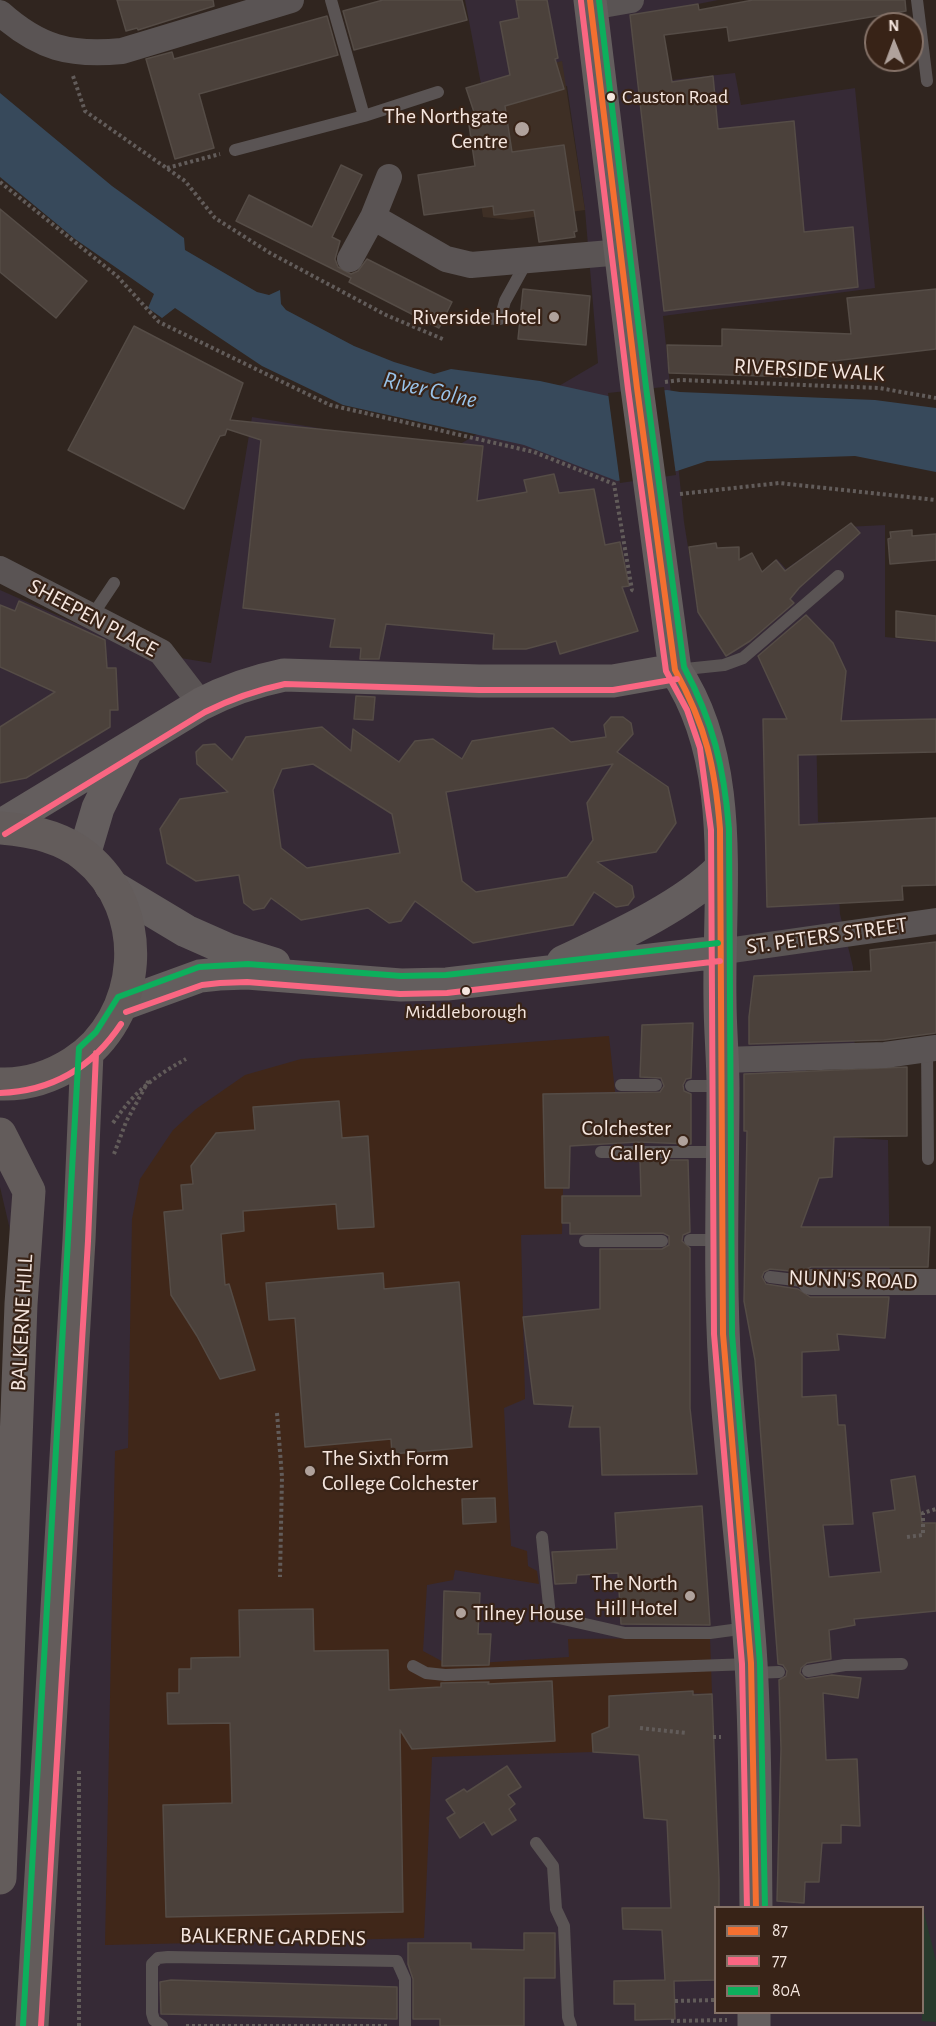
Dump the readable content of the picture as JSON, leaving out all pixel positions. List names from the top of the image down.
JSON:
{
  "streets": {
    "main road": ["BALKERNE HILL"],
    "street": ["SHEEPEN PLACE", "ST. PETERS STREET", "NUNN'S ROAD"],
    "lane": ["BALKERNE GARDENS"],
    "path": ["RIVERSIDE WALK"]
  },
  "water": ["River Colne"],
  "places": [
    "Causton Road",
    "The Northgate Centre",
    "Riverside Hotel",
    "Middleborough",
    "Colchester Gallery",
    "The Sixth Form College Colchester",
    "The North Hill Hotel",
    "Tilney House"
  ],
  "lines": ["transit line 87", "transit line 80A", "transit line 77"],
  "legend": ["87", "77", "80A"],
  "north": "top"
}
